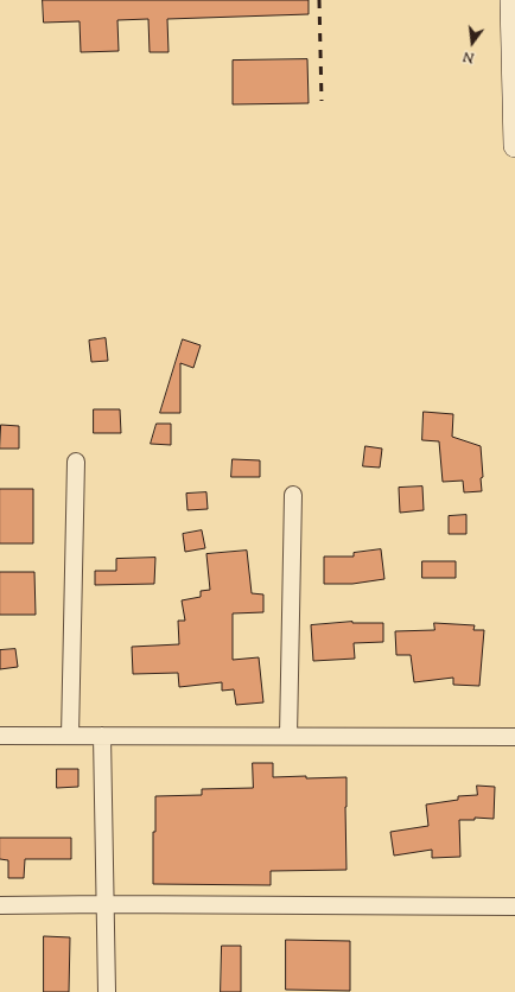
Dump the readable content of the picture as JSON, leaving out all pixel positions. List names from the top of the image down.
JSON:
{
  "north": "bottom"
}
